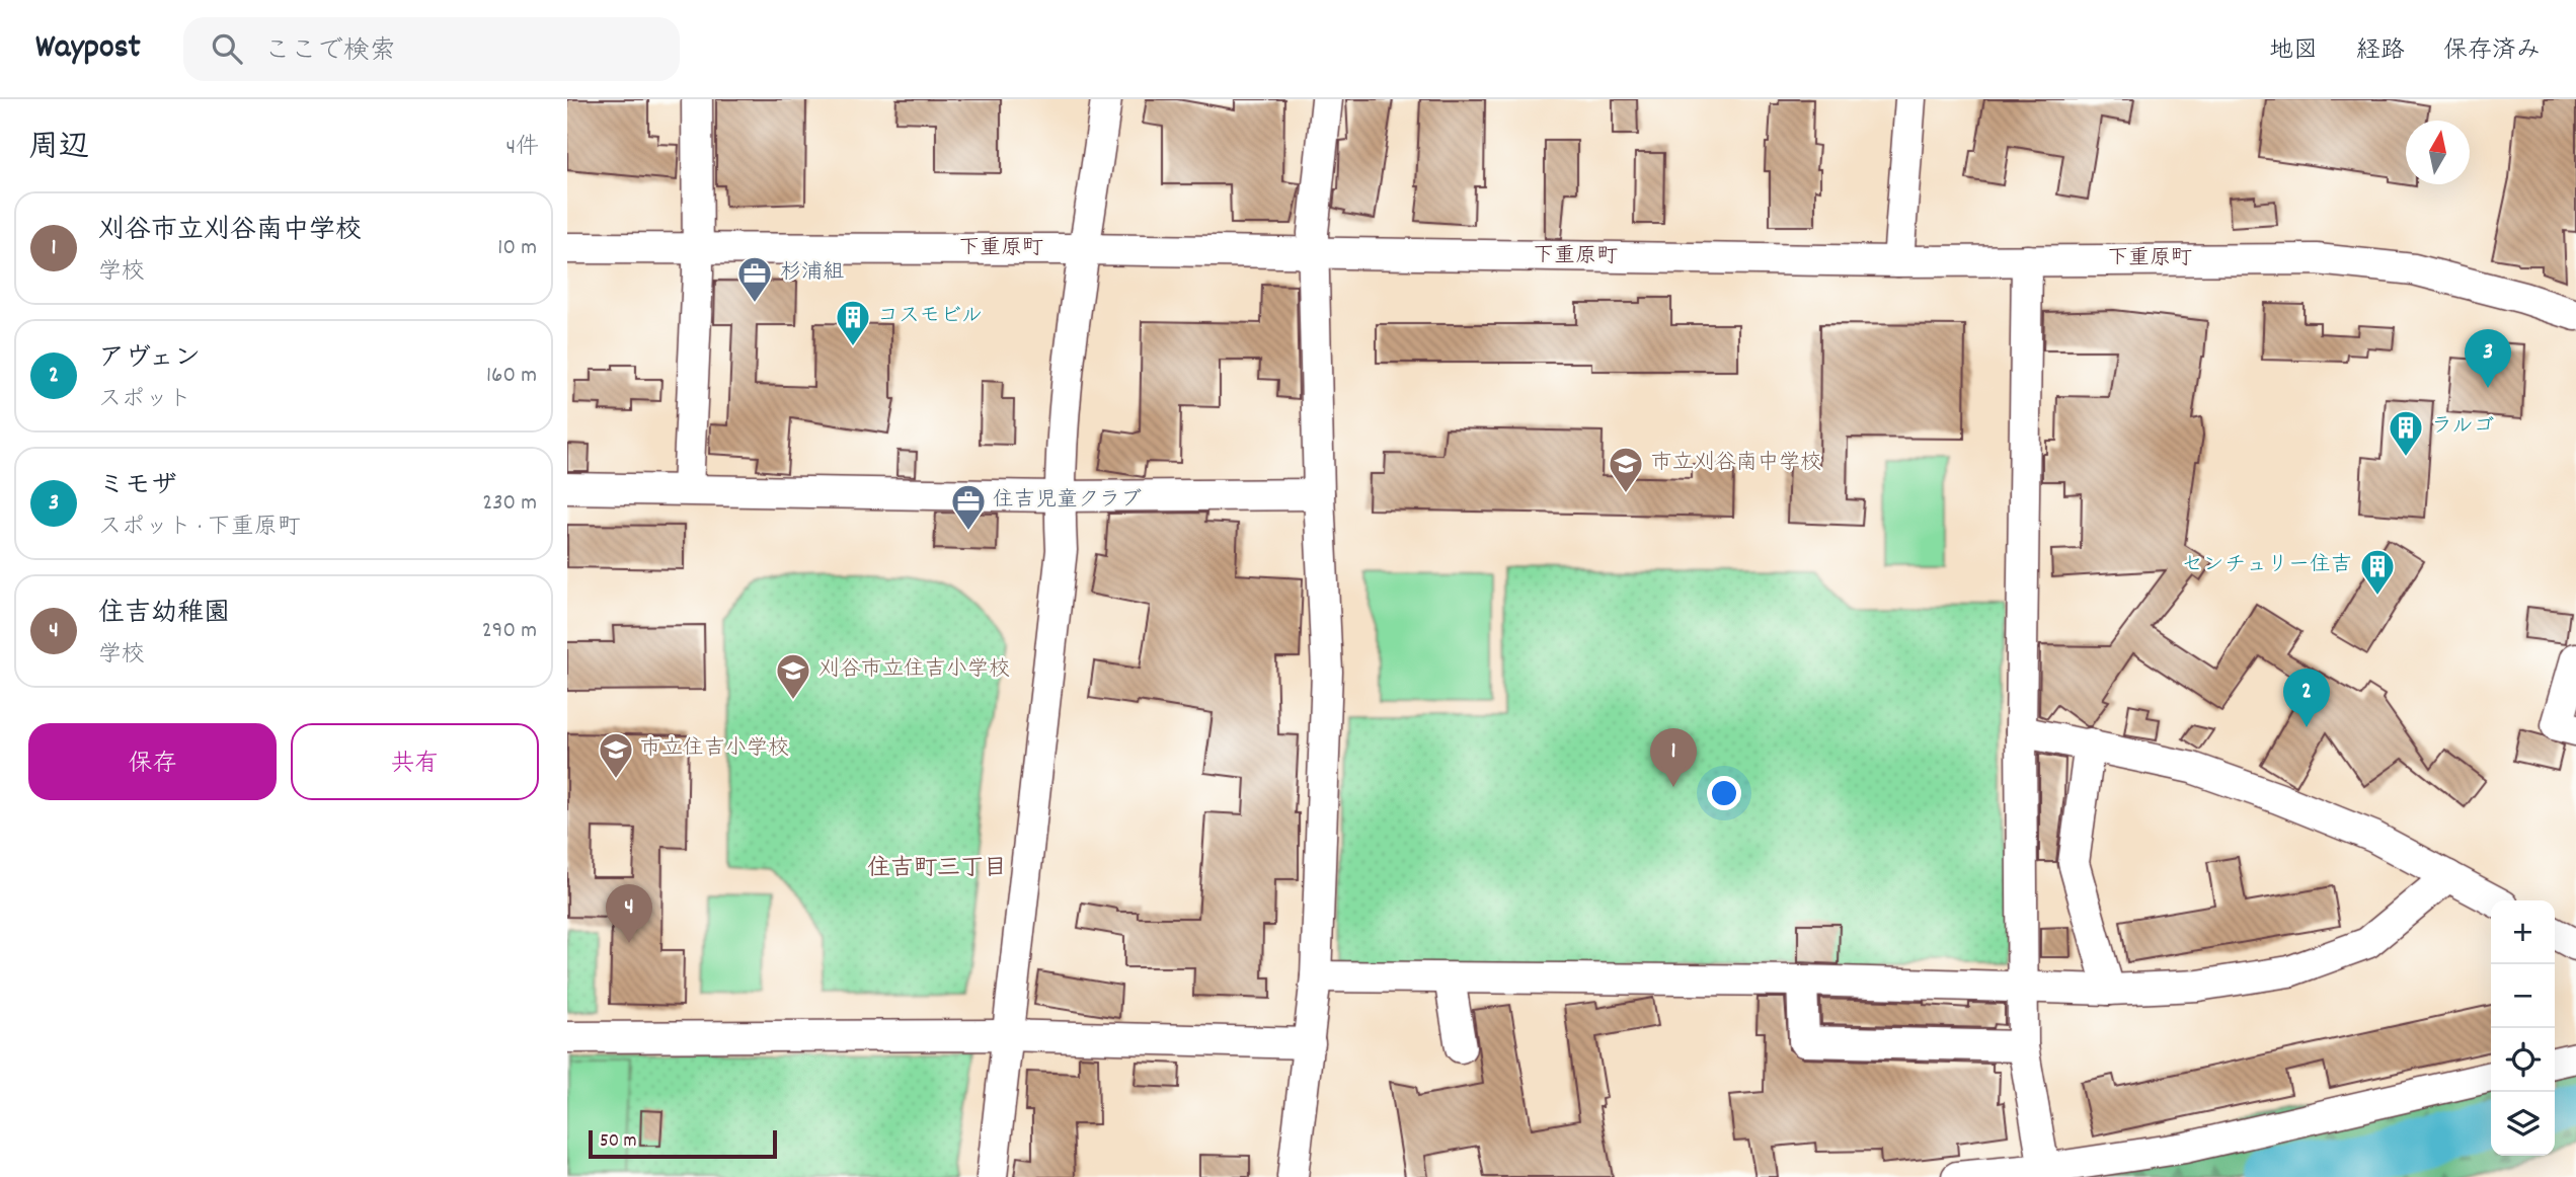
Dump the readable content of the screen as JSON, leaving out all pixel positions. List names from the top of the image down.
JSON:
{
  "streets": {
    "street": ["下重原町"]
  },
  "districts": ["住吉町三丁目"],
  "places": {
    "office": ["杉浦組", "住吉児童クラブ"],
    "building": ["コスモビル", "ラルゴ", "センチュリー住吉"],
    "school or university": ["市立刈谷南中学校", "刈谷市立住吉小学校", "市立住吉小学校"]
  },
  "scale_bar": "50 m",
  "north": "top",
  "page": {
    "header": "Waypost",
    "search": "ここで検索",
    "nav": ["地図", "経路", "保存済み"],
    "heading": ["周辺", "4件"],
    "list": [
      {
        "mark": "1",
        "name": "刈谷市立刈谷南中学校",
        "note": "学校",
        "value": "10 m"
      },
      {
        "mark": "2",
        "name": "アヴェン",
        "note": "スポット",
        "value": "160 m"
      },
      {
        "mark": "3",
        "name": "ミモザ",
        "note": "スポット · 下重原町",
        "value": "230 m"
      },
      {
        "mark": "4",
        "name": "住吉幼稚園",
        "note": "学校",
        "value": "290 m"
      }
    ],
    "pins": [
      "3",
      "2",
      "1",
      "4"
    ],
    "buttons": ["保存", "共有"],
    "map_buttons": ["+", "−"],
    "scale": "50 m"
  }
}
